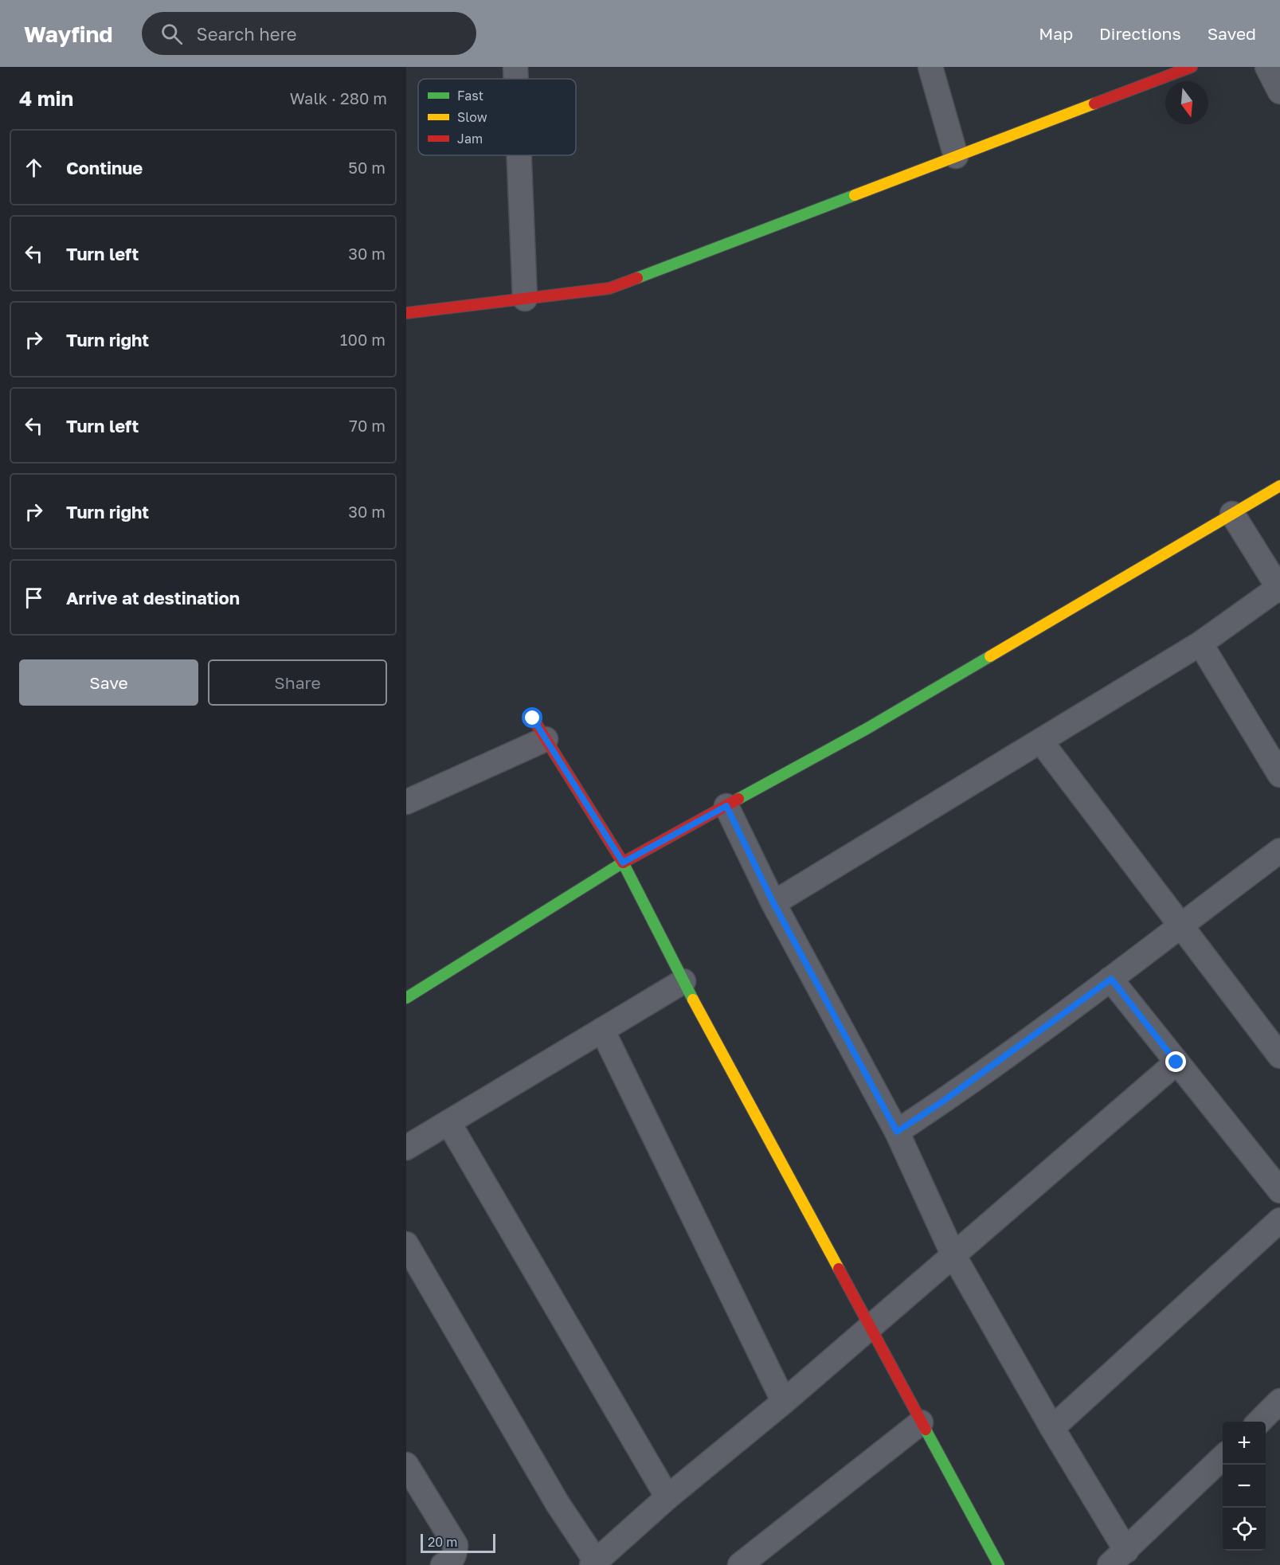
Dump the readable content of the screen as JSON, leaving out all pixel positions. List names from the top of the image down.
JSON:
{
  "legend": ["Fast", "Slow", "Jam"],
  "scale_bar": "20 m",
  "north": "bottom",
  "page": {
    "header": "Wayfind",
    "search": "Search here",
    "nav": ["Map", "Directions", "Saved"],
    "heading": ["4 min", "Walk · 280 m"],
    "list": [
      ["Continue", "50 m"],
      ["Turn left", "30 m"],
      ["Turn right", "100 m"],
      ["Turn left", "70 m"],
      ["Turn right", "30 m"],
      "Arrive at destination"
    ],
    "buttons": ["Save", "Share"],
    "map_buttons": ["+", "−"],
    "scale": "20 m"
  }
}
